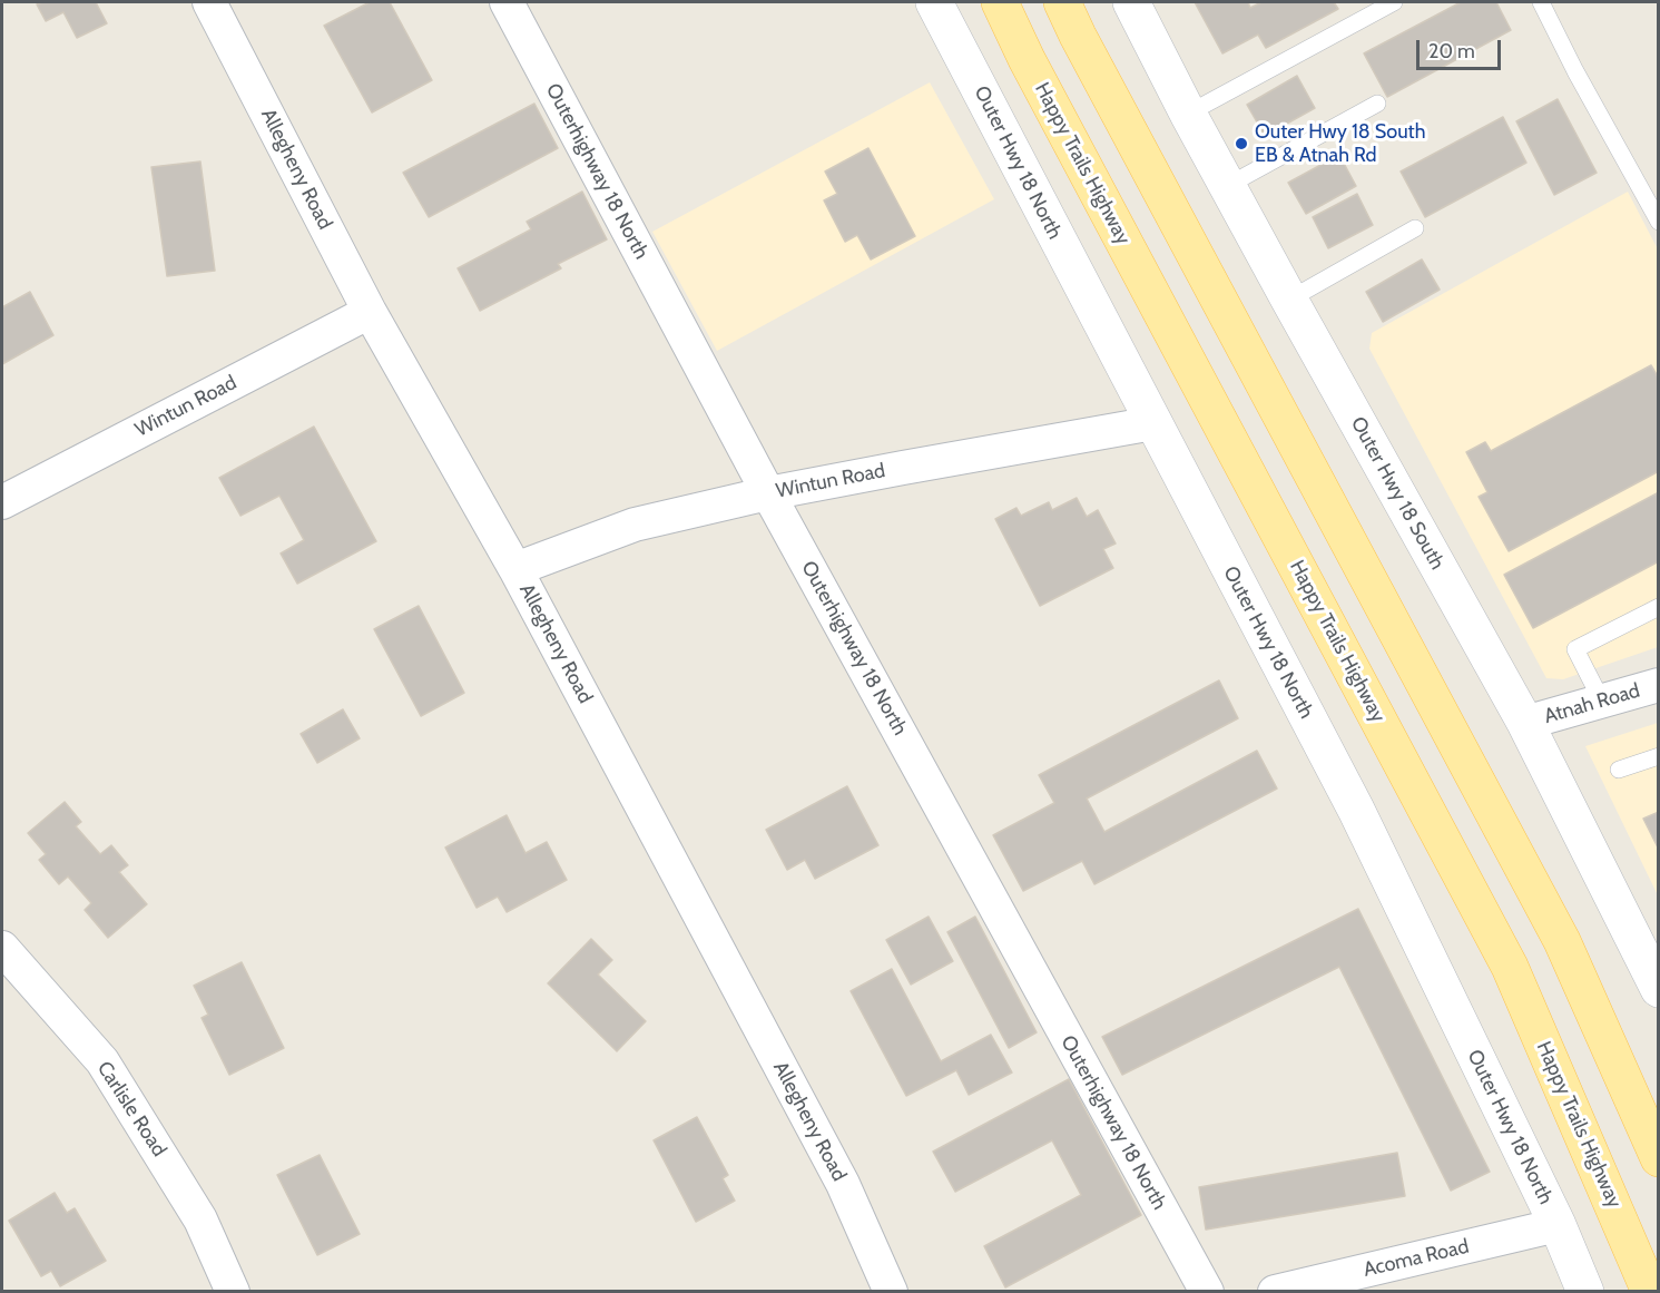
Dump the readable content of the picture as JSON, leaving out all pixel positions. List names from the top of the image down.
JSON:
{
  "streets": {
    "main road": ["Happy Trails Highway"],
    "street": [
      "Outer Hwy 18 North",
      "Allegheny Road",
      "Outerhighway 18 North",
      "Wintun Road",
      "Outer Hwy 18 South",
      "Atnah Road",
      "Carlisle Road",
      "Acoma Road"
    ]
  },
  "crossings": [
    ["Outer Hwy 18 North", "Wintun Road"],
    ["Outer Hwy 18 North", "Acoma Road"],
    ["Allegheny Road", "Wintun Road"],
    ["Outerhighway 18 North", "Wintun Road"],
    ["Outer Hwy 18 South", "Atnah Road"]
  ],
  "places": ["Outer Hwy 18 South EB & Atnah Rd"],
  "scale_bar": "20 m"
}
